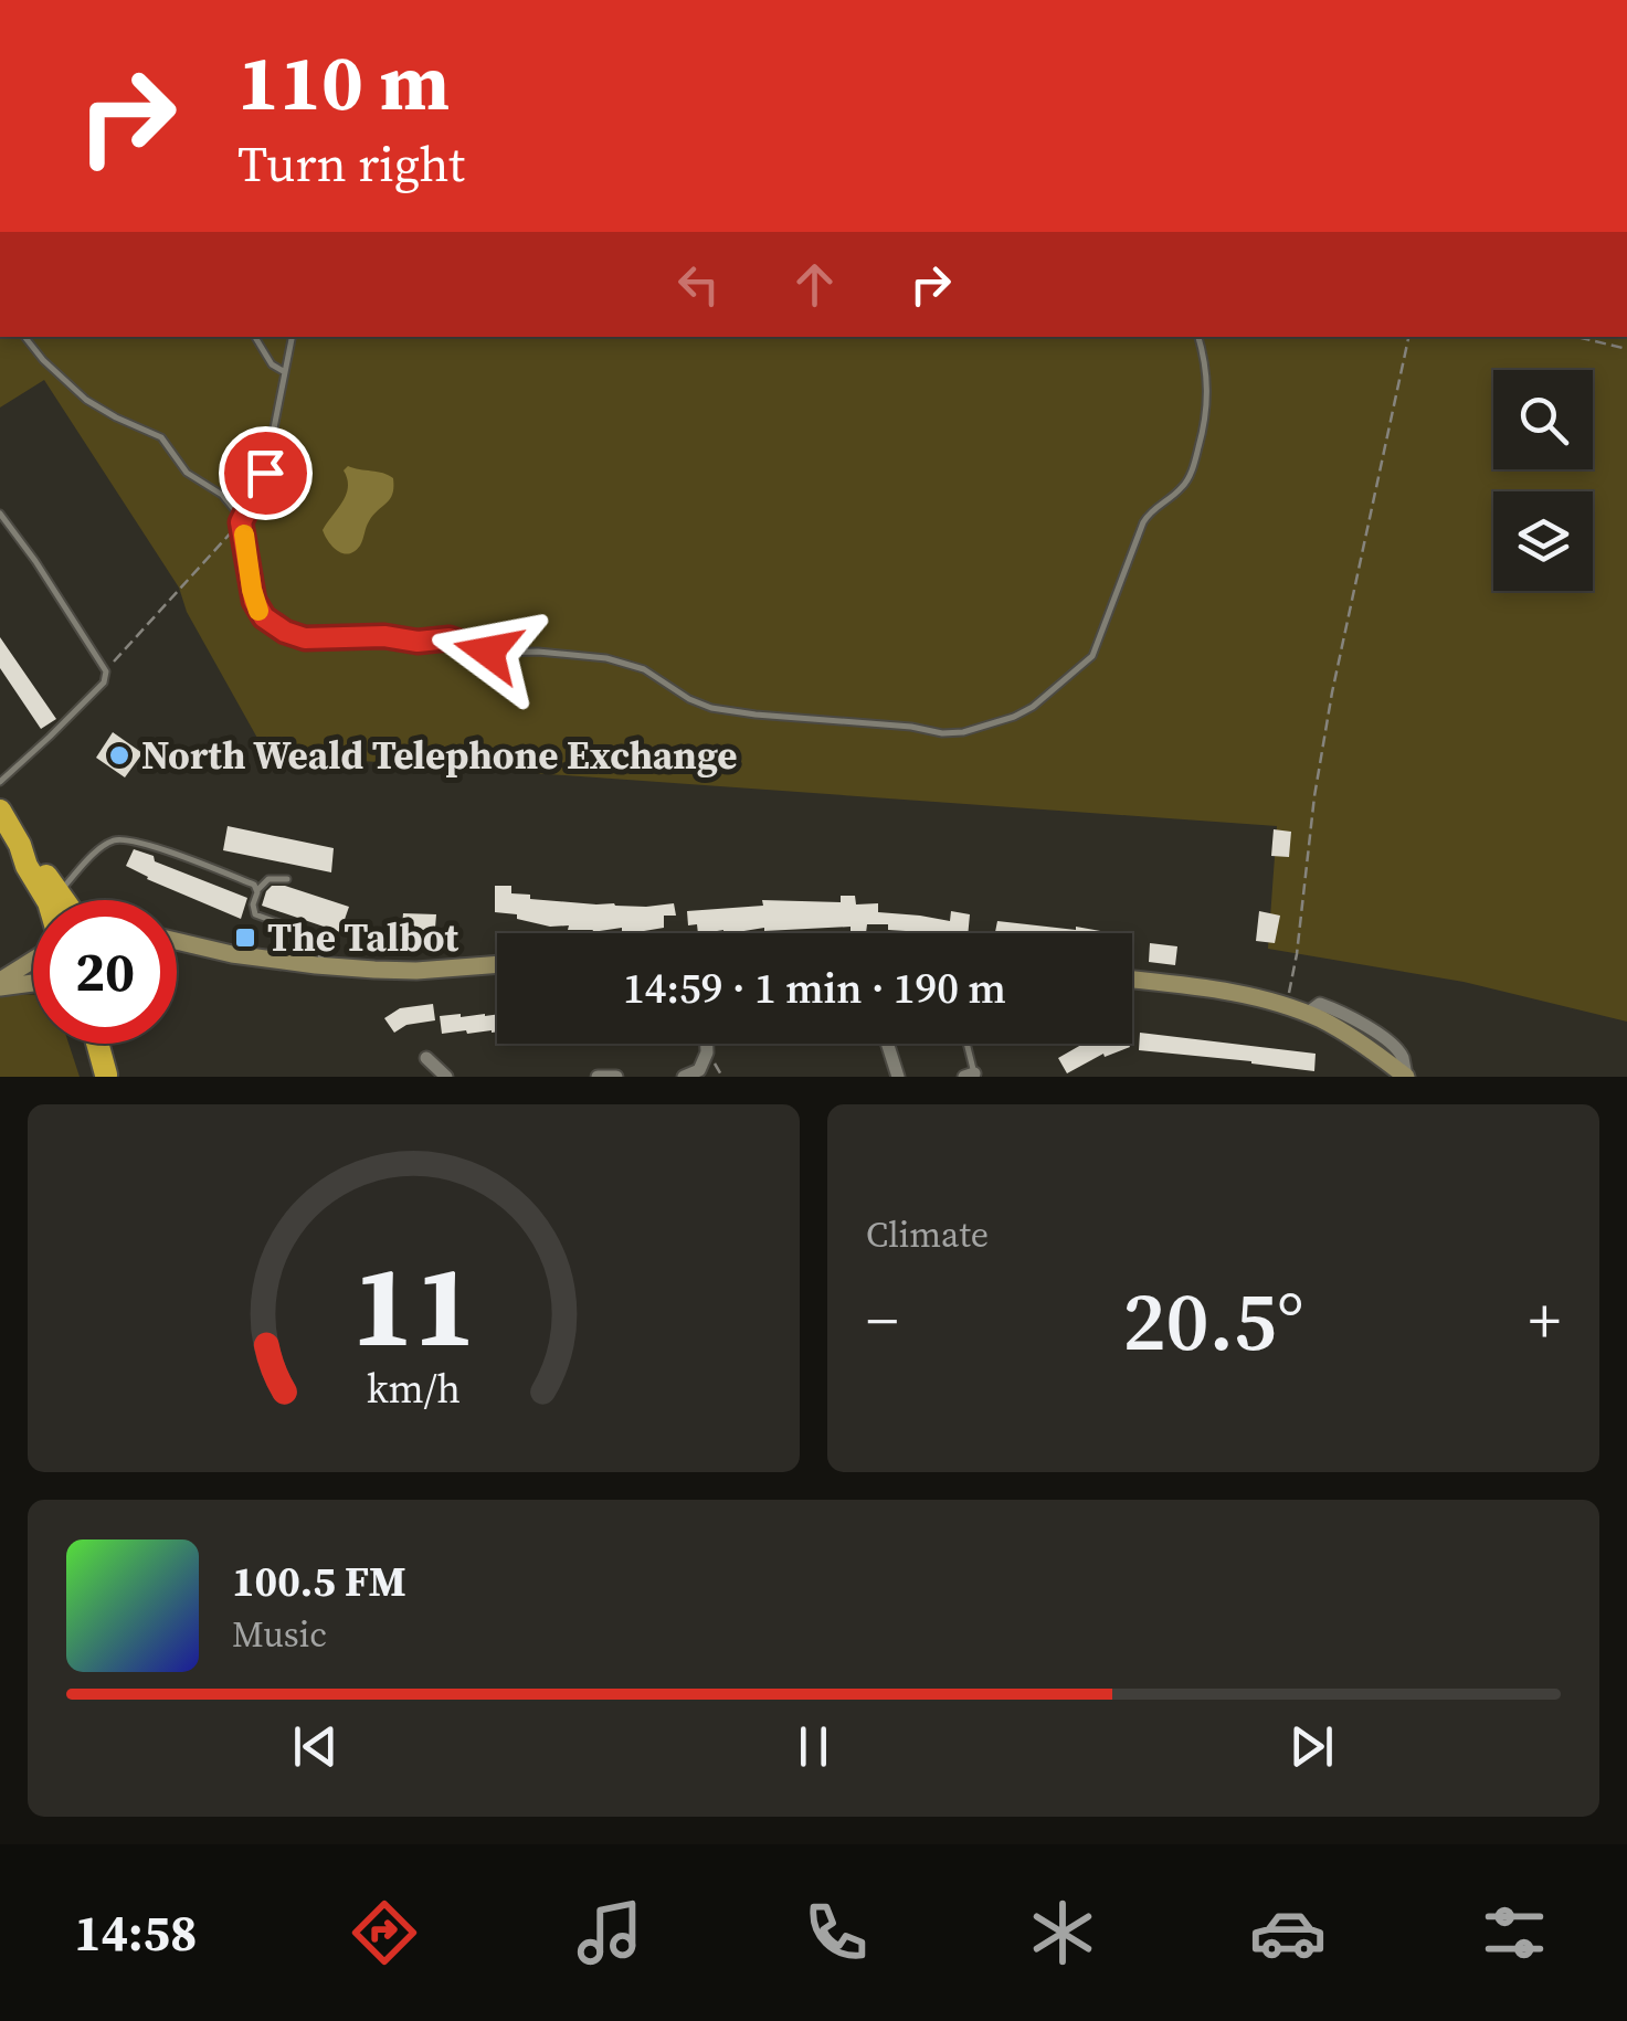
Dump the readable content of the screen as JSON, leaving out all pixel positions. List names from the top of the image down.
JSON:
{
  "places": {
    "other": ["North Weald Telephone Exchange"],
    "transit": ["The Talbot"]
  },
  "page": {
    "turn": ["110 m", "Turn right"],
    "limit": "20",
    "trip": "14:59 · 1 min · 190 m",
    "tile": "Climate",
    "heat": ["−", "20.5°", "+"],
    "song": ["100.5 FM", "Music"],
    "tabs": "14:58",
    "gauge": ["11", "km/h"]
  }
}
